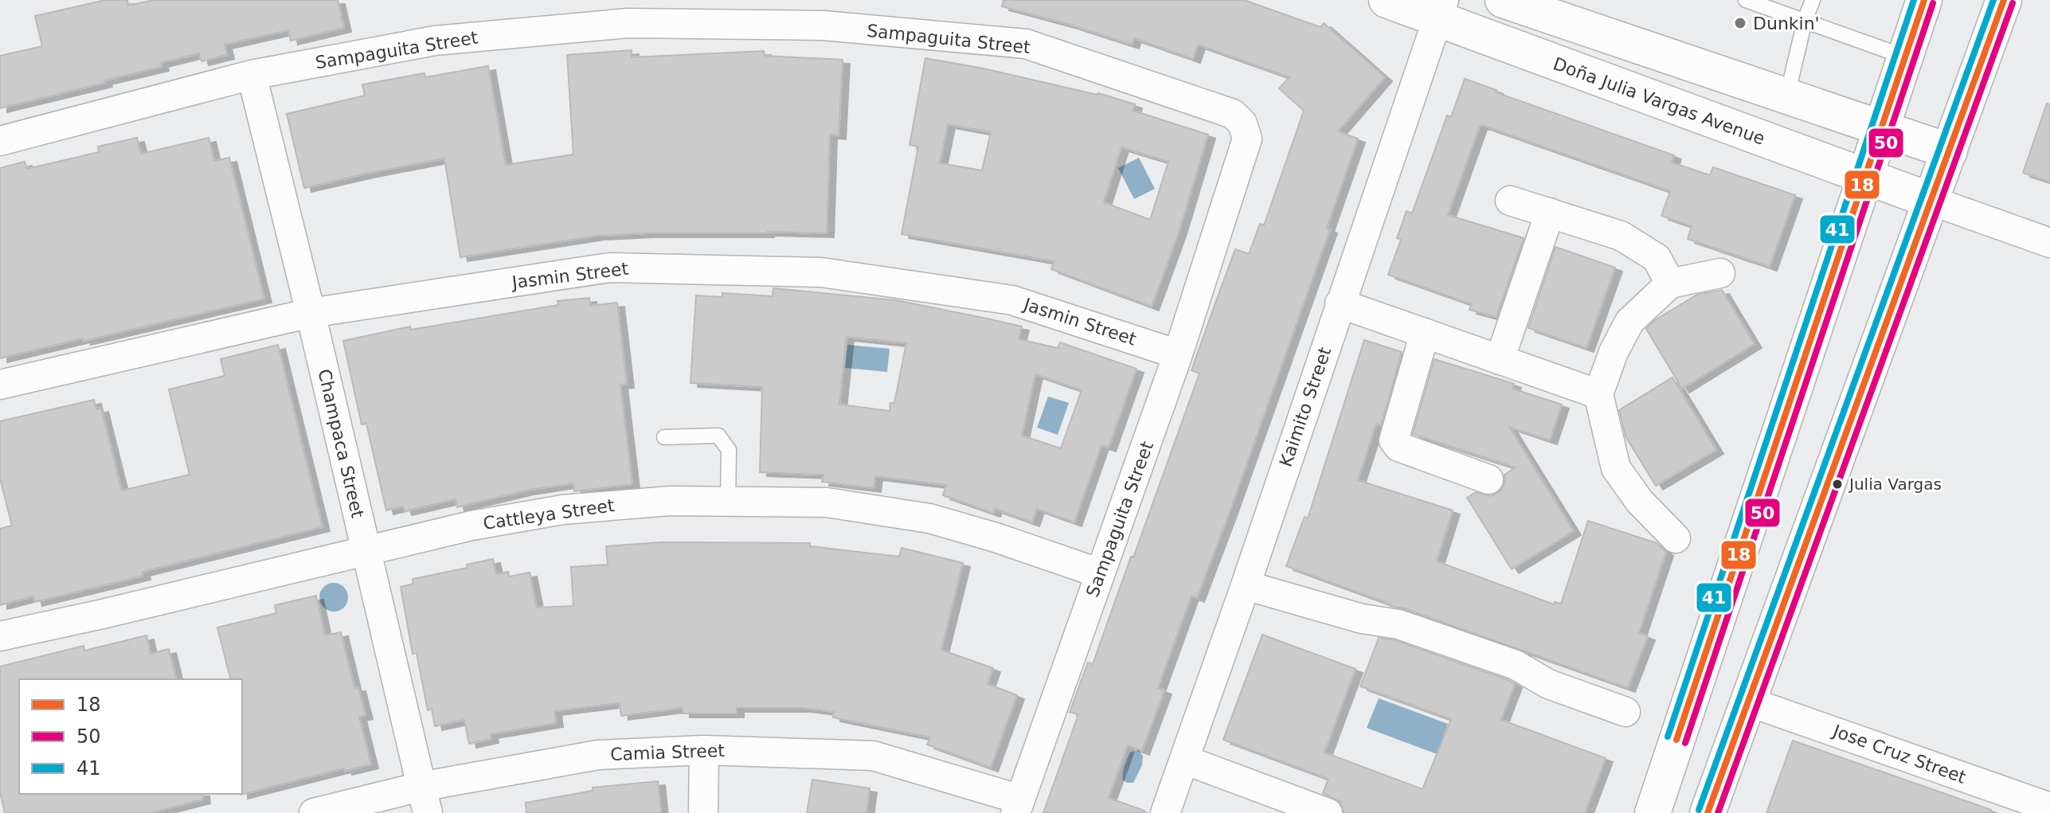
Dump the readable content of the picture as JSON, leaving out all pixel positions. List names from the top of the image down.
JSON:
{
  "streets": {
    "main road": ["Doña Julia Vargas Avenue"],
    "street": [
      "Sampaguita Street",
      "Jasmin Street",
      "Kaimito Street",
      "Champaca Street",
      "Cattleya Street",
      "Camia Street",
      "Jose Cruz Street"
    ]
  },
  "crossings": [
    ["Sampaguita Street", "Jasmin Street"],
    ["Sampaguita Street", "Champaca Street"],
    ["Sampaguita Street", "Cattleya Street"],
    ["Sampaguita Street", "Camia Street"],
    ["Doña Julia Vargas Avenue", "Kaimito Street"],
    ["Jasmin Street", "Champaca Street"],
    ["Champaca Street", "Cattleya Street"],
    ["Champaca Street", "Camia Street"]
  ],
  "places": ["Dunkin'", "Julia Vargas"],
  "lines": ["transit line 18", "transit line 41", "transit line 50"],
  "legend": ["18", "50", "41"]
}
